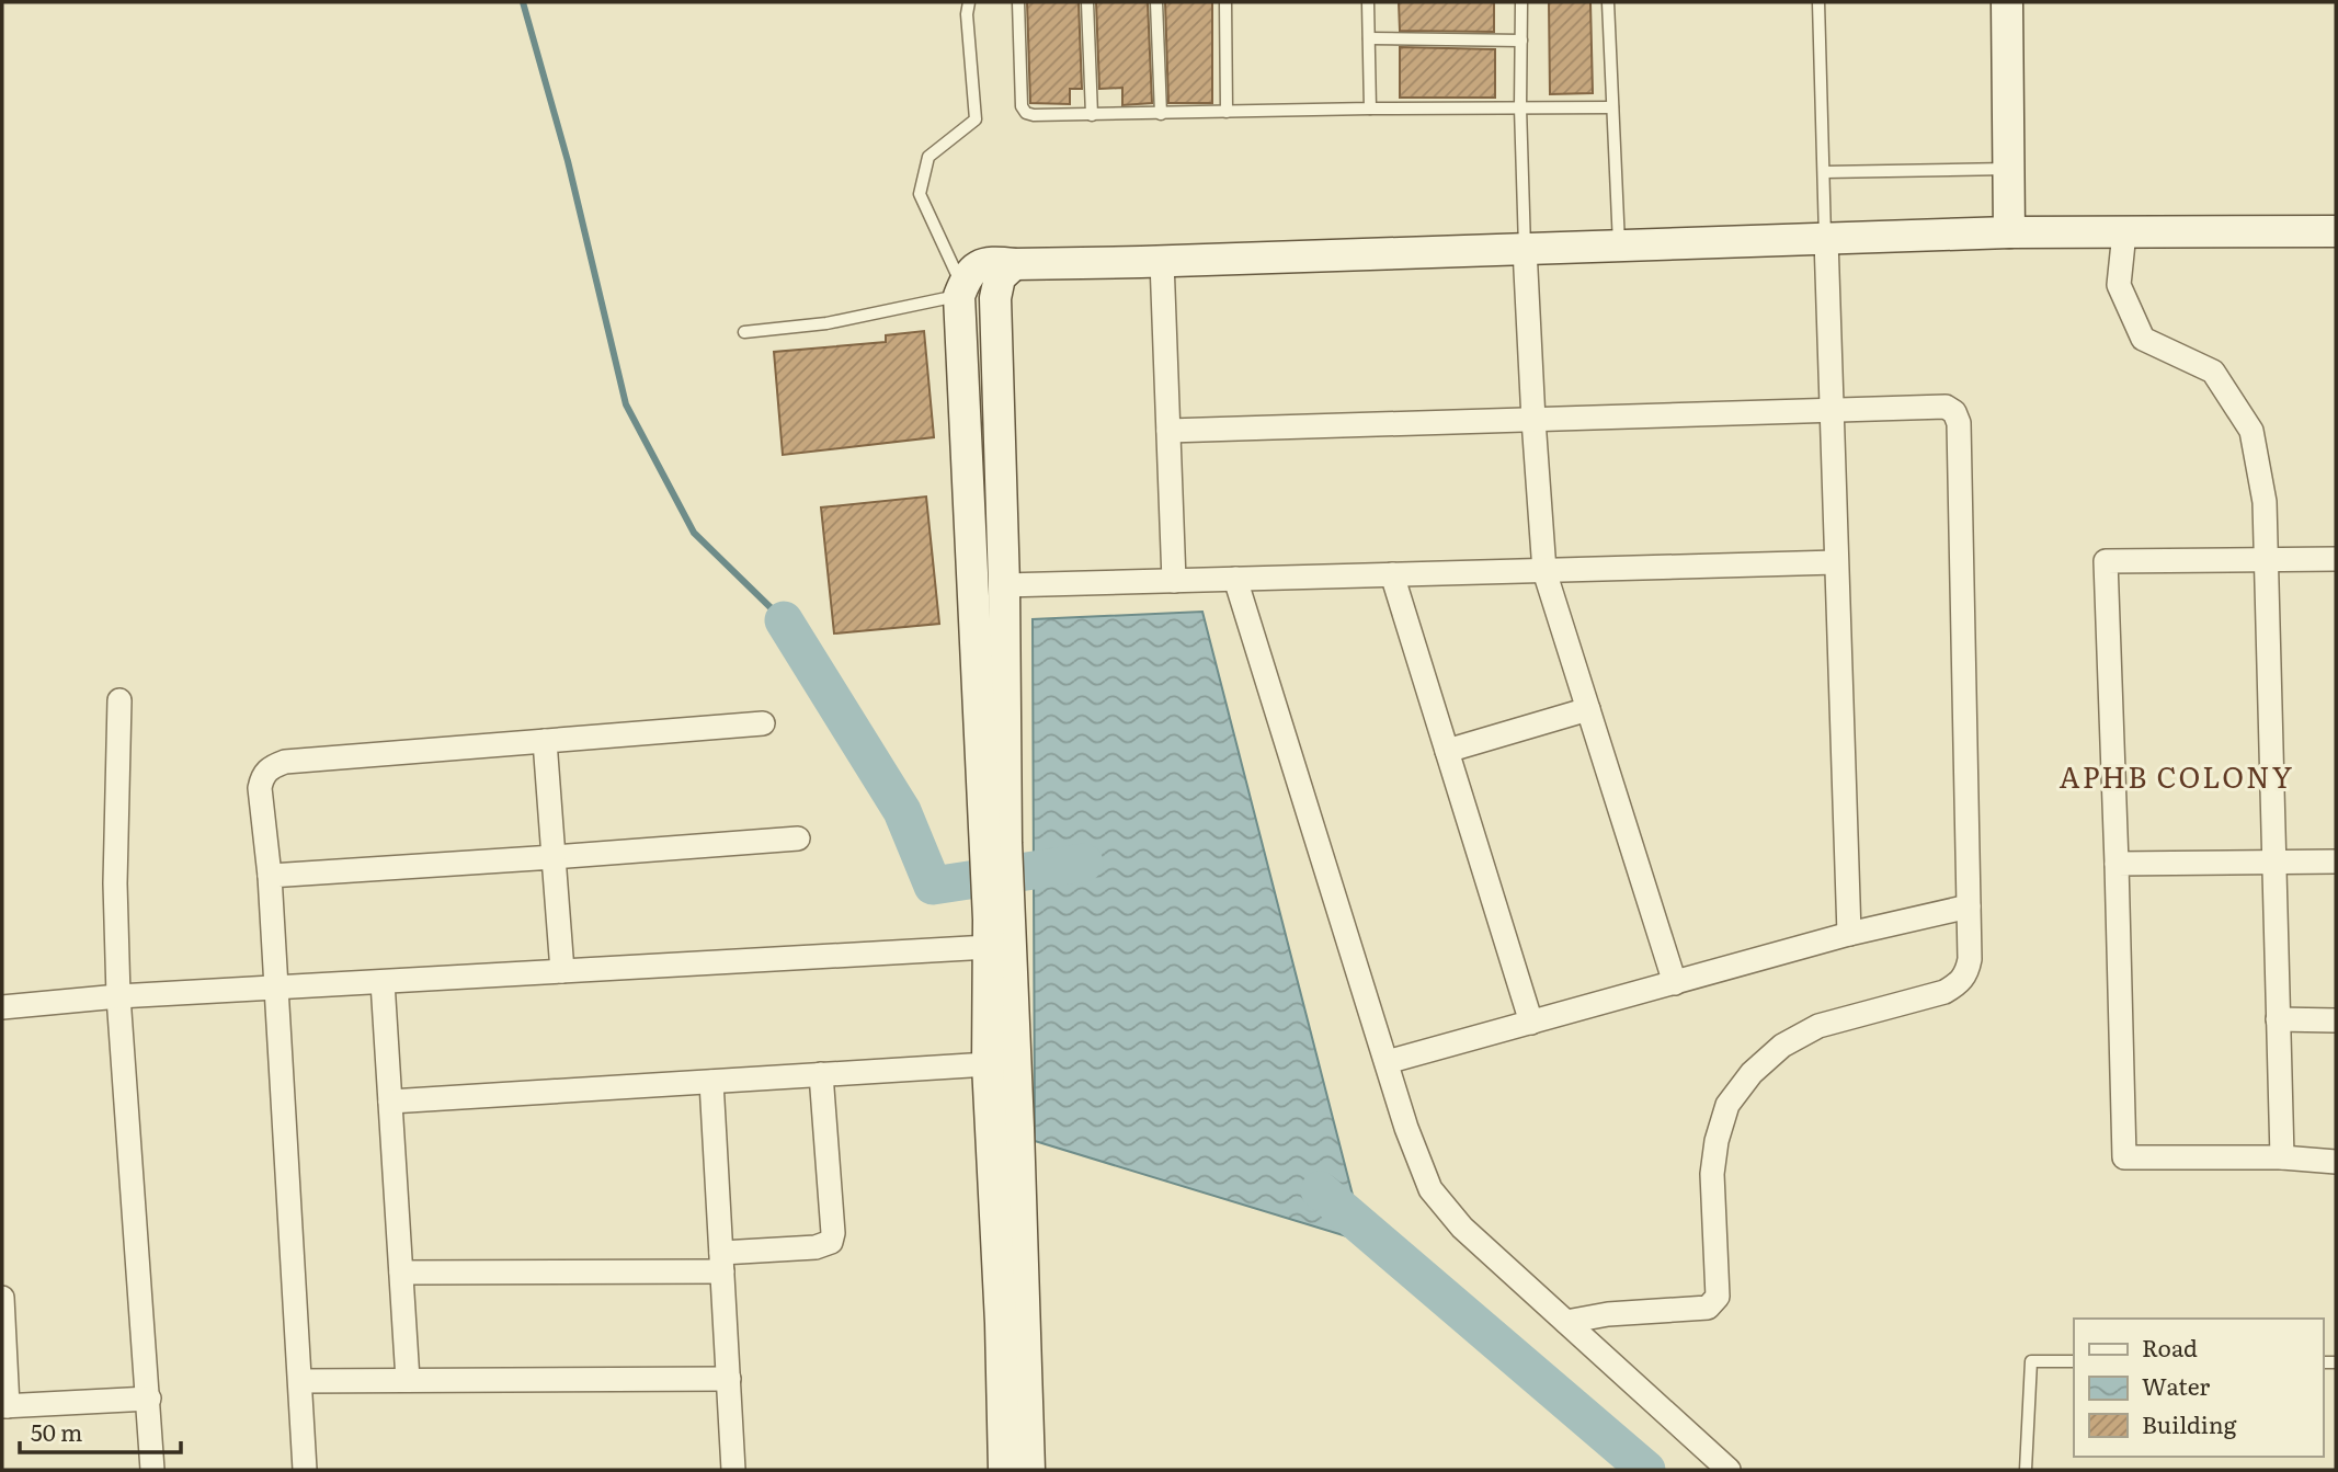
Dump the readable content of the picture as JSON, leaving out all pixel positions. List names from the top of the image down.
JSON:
{
  "districts": ["APHB COLONY"],
  "legend": ["Road", "Water", "Building"],
  "scale_bar": "50 m"
}
